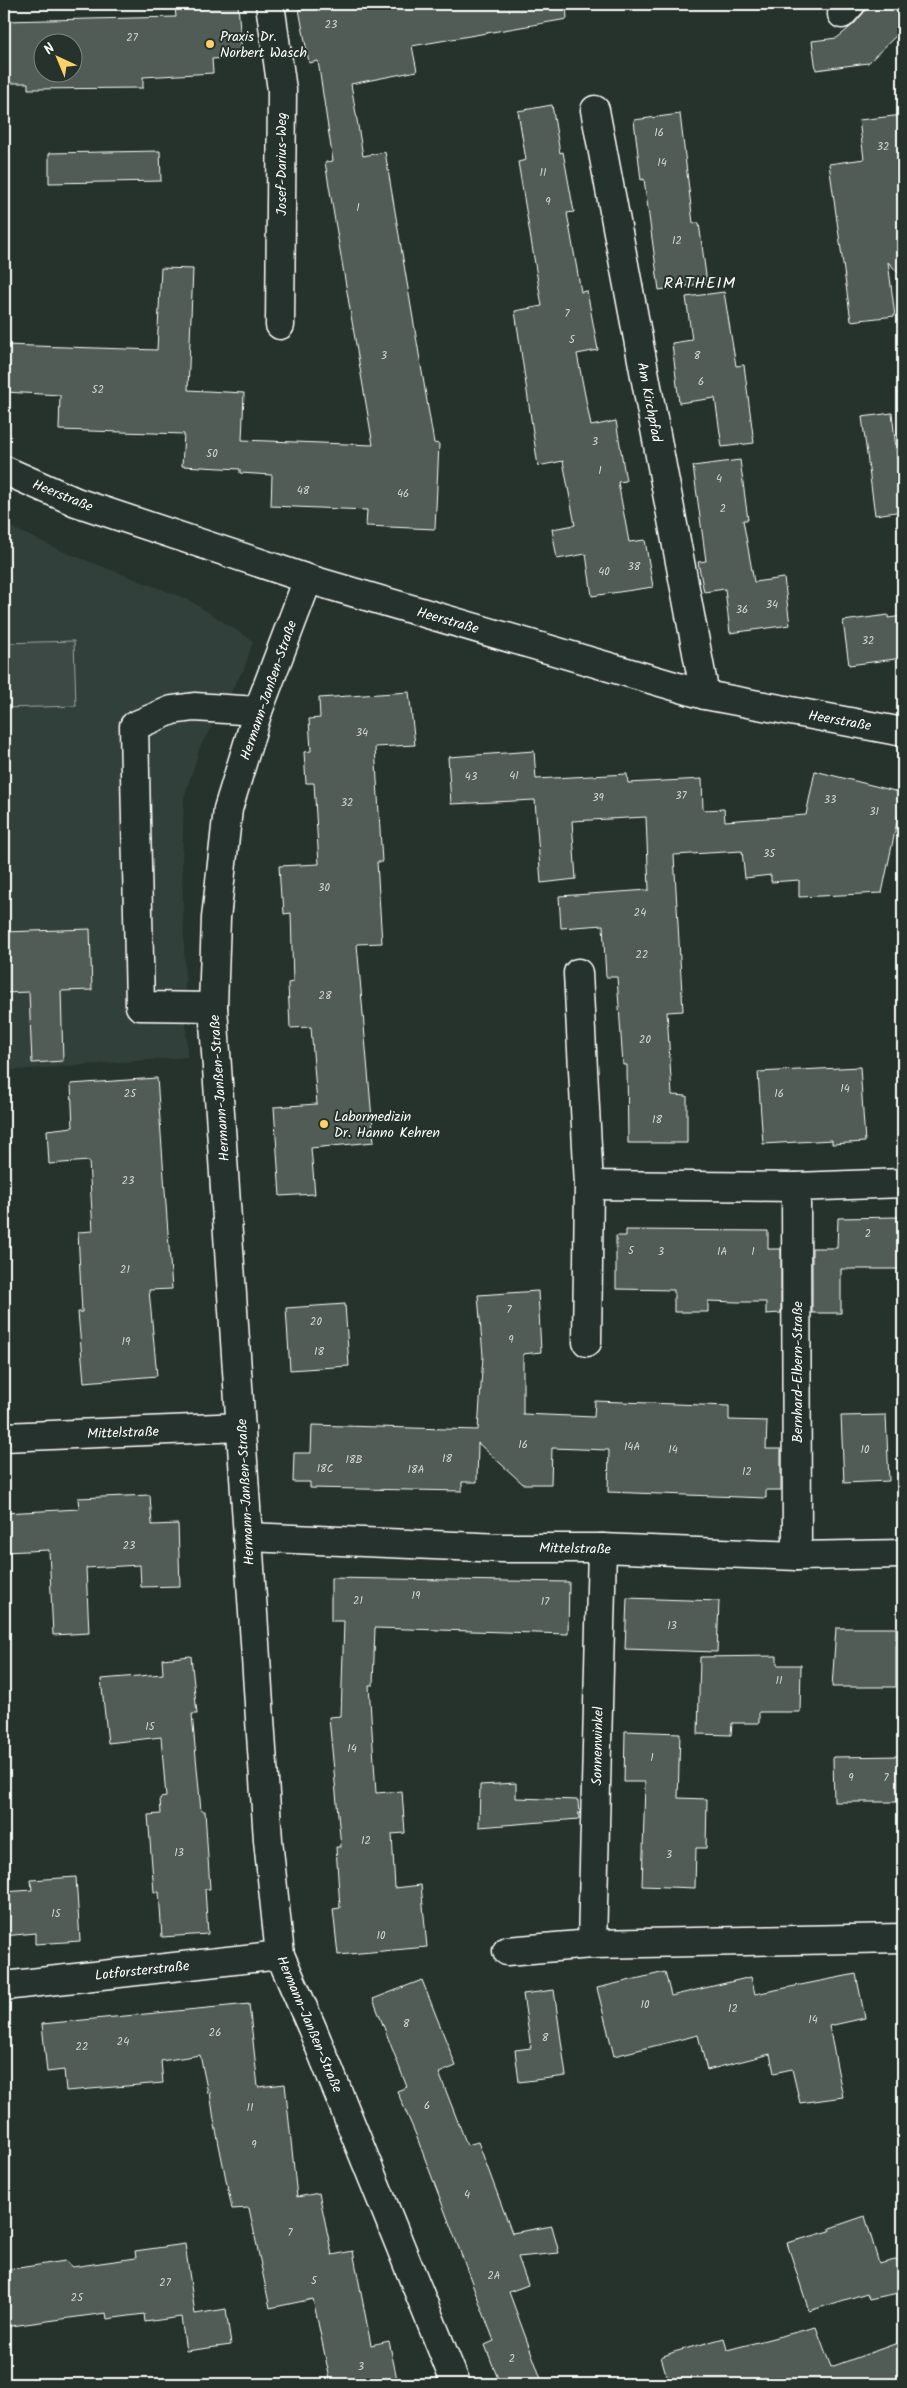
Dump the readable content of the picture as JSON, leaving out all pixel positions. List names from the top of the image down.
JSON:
{
  "streets": {
    "street": [
      "Josef-Darius-Weg",
      "Am Kirchpfad",
      "Heerstraße",
      "Hermann-Janßen-Straße",
      "Bernhard-Elbern-Straße",
      "Mittelstraße",
      "Sonnenwinkel",
      "Lotforsterstraße"
    ]
  },
  "crossings": [
    ["Am Kirchpfad", "Heerstraße"],
    ["Heerstraße", "Hermann-Janßen-Straße"],
    ["Hermann-Janßen-Straße", "Mittelstraße"],
    ["Hermann-Janßen-Straße", "Lotforsterstraße"],
    ["Bernhard-Elbern-Straße", "Mittelstraße"],
    ["Mittelstraße", "Sonnenwinkel"]
  ],
  "districts": ["RATHEIM"],
  "places": ["Praxis Dr. Norbert Wasch", "Labormedizin Dr. Hanno Kehren"],
  "house_numbers": [
    "23",
    "27",
    "16",
    "32",
    "14",
    "11",
    "9",
    "1",
    "12",
    "7",
    "5",
    "3",
    "8",
    "6",
    "52",
    "3",
    "50",
    "1",
    "4",
    "48",
    "46",
    "2",
    "38",
    "40",
    "34",
    "36",
    "32",
    "34",
    "41",
    "43",
    "37",
    "39",
    "33",
    "32",
    "31",
    "35",
    "30",
    "24",
    "22",
    "28",
    "20",
    "14",
    "25",
    "16",
    "18",
    "23",
    "2",
    "5",
    "3",
    "1A",
    "1",
    "21",
    "7",
    "20",
    "9",
    "19",
    "18",
    "16",
    "14A",
    "14",
    "10",
    "18",
    "18B",
    "18C",
    "18A",
    "12",
    "23",
    "19",
    "21",
    "17",
    "13",
    "11",
    "15",
    "14",
    "1",
    "9",
    "7",
    "12",
    "13",
    "3",
    "15",
    "10",
    "10",
    "12",
    "14",
    "8",
    "26",
    "8",
    "24",
    "22",
    "6",
    "11",
    "9",
    "4",
    "7",
    "2A",
    "5",
    "27",
    "25",
    "2",
    "3"
  ],
  "north": "top left"
}
